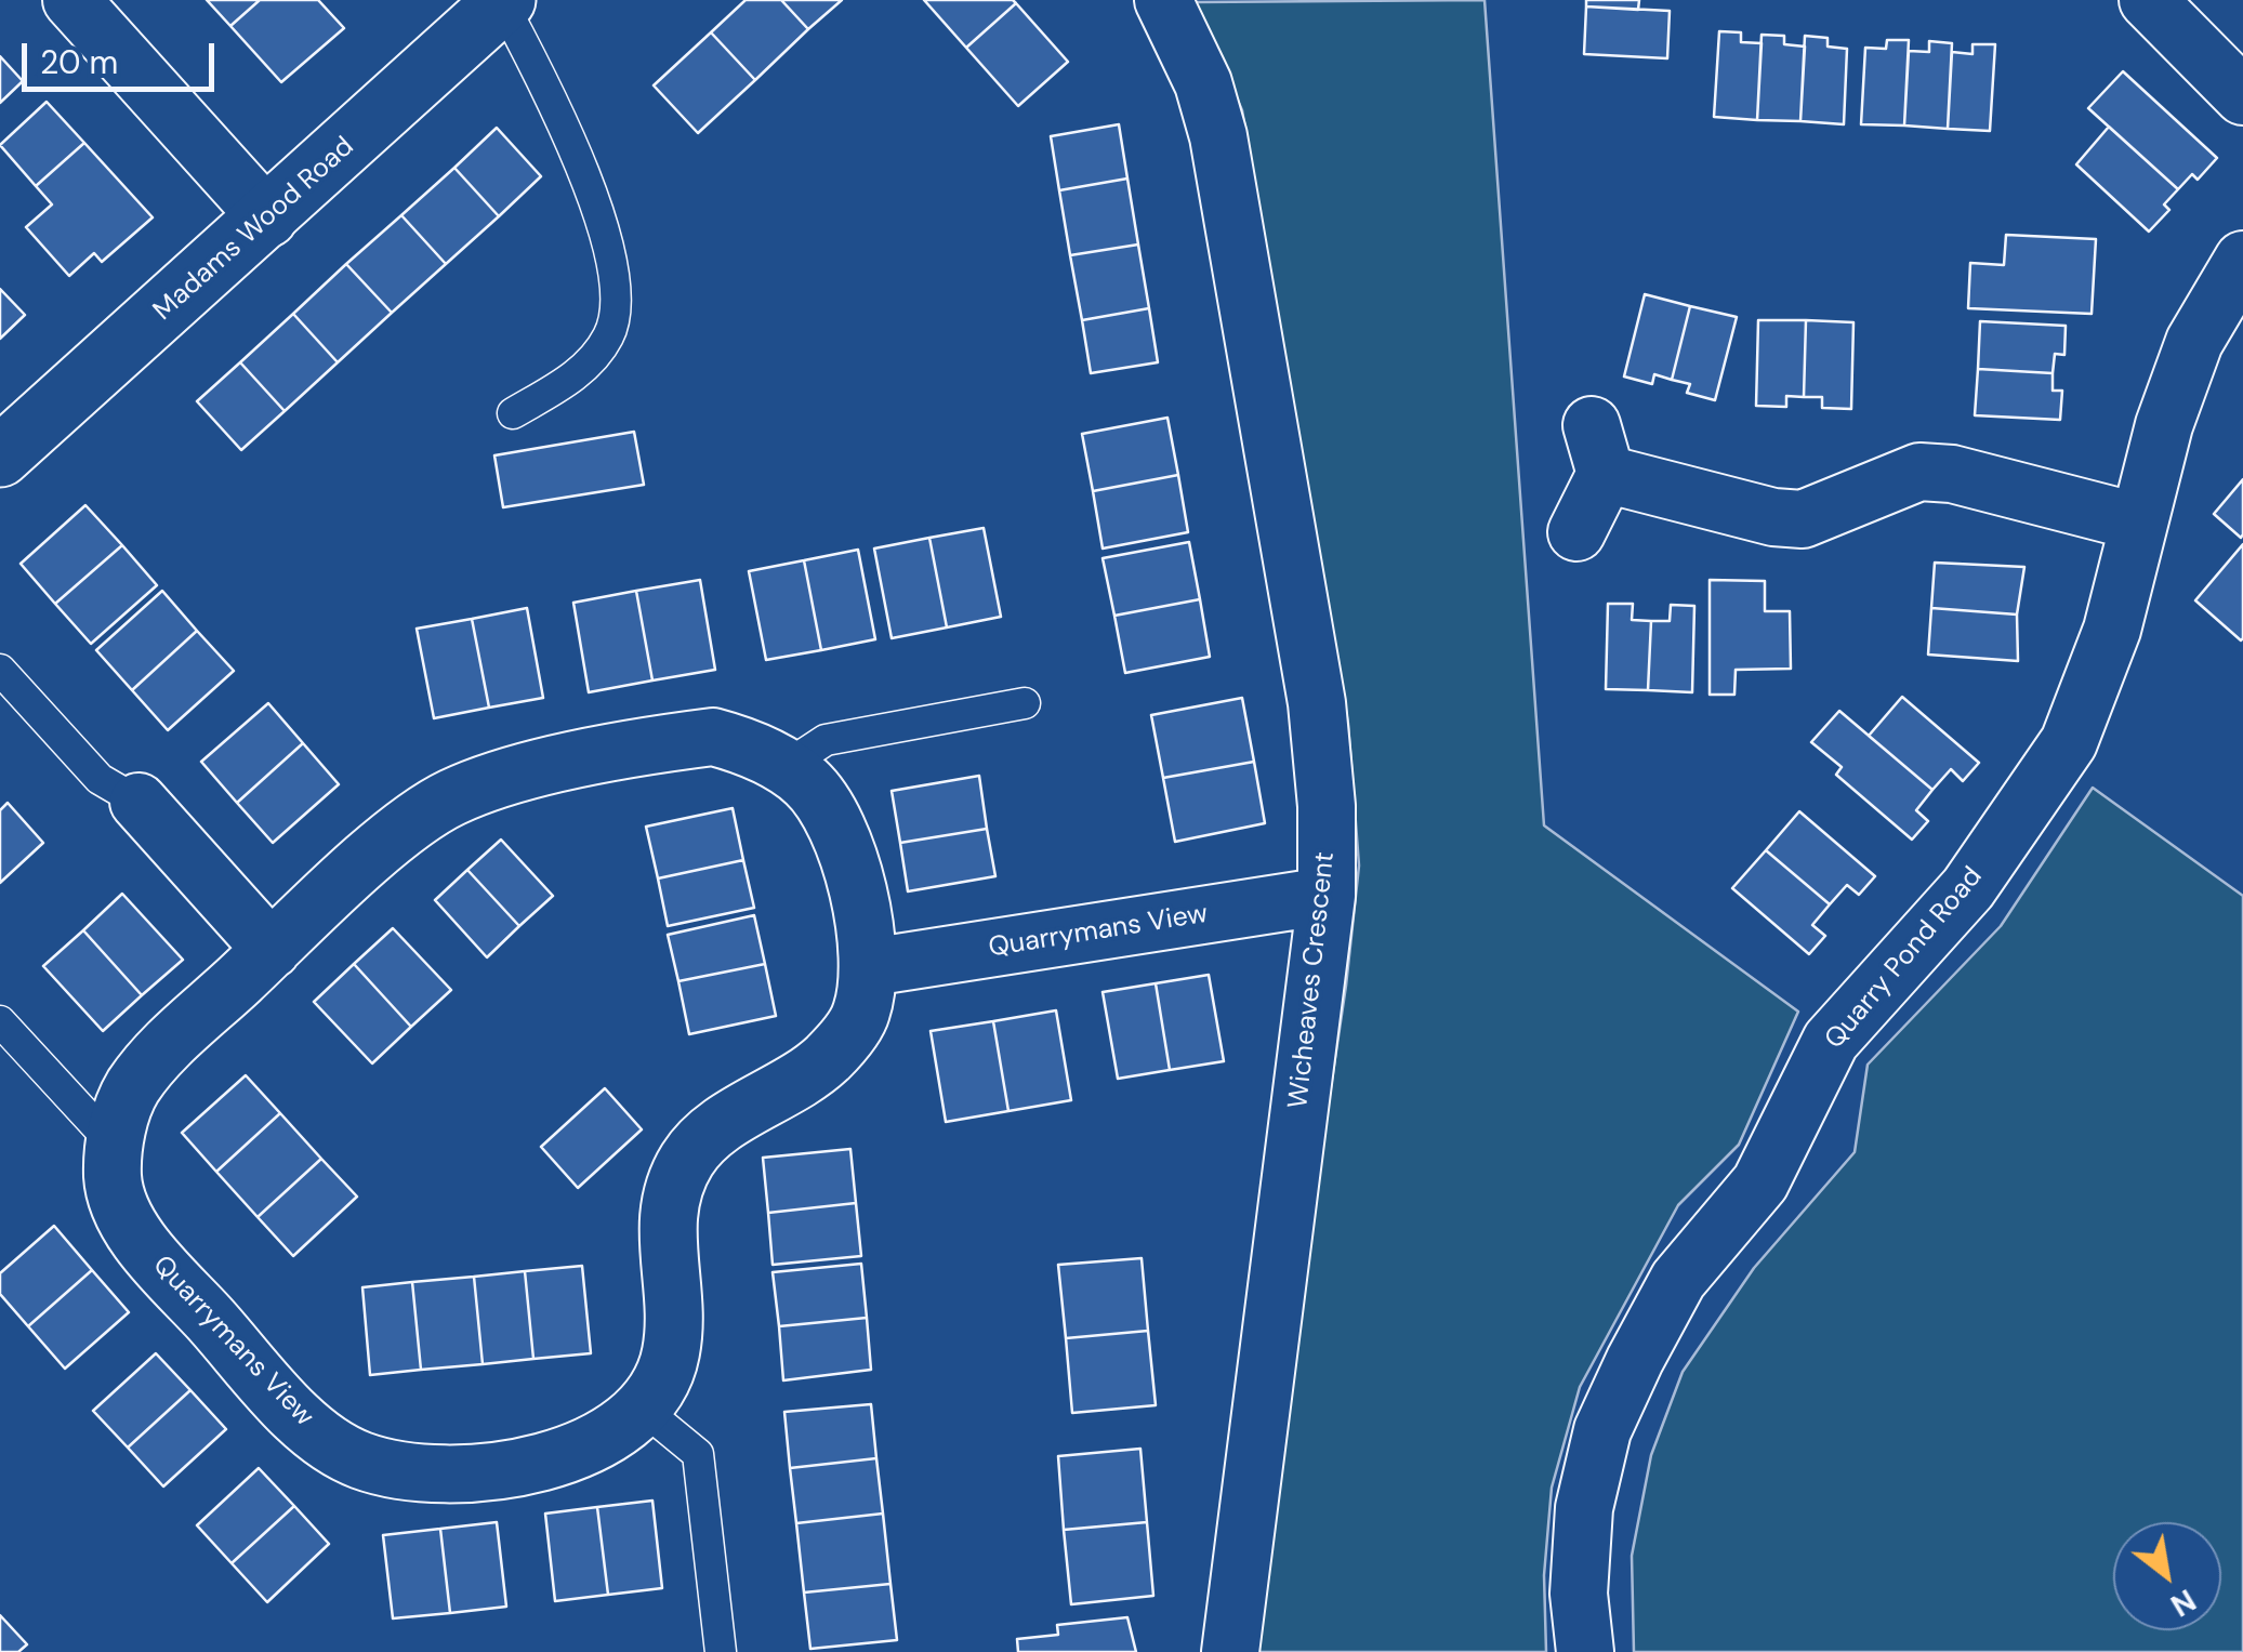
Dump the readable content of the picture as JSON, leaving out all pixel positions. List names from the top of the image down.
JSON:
{
  "streets": {
    "street": [
      "Madams Wood Road",
      "Quarrymans View",
      "Quarry Pond Road",
      "Wicheaves Crescent"
    ]
  },
  "crossings": [
    ["Quarrymans View", "Wicheaves Crescent"]
  ],
  "scale_bar": "20 m",
  "north": "bottom right"
}
